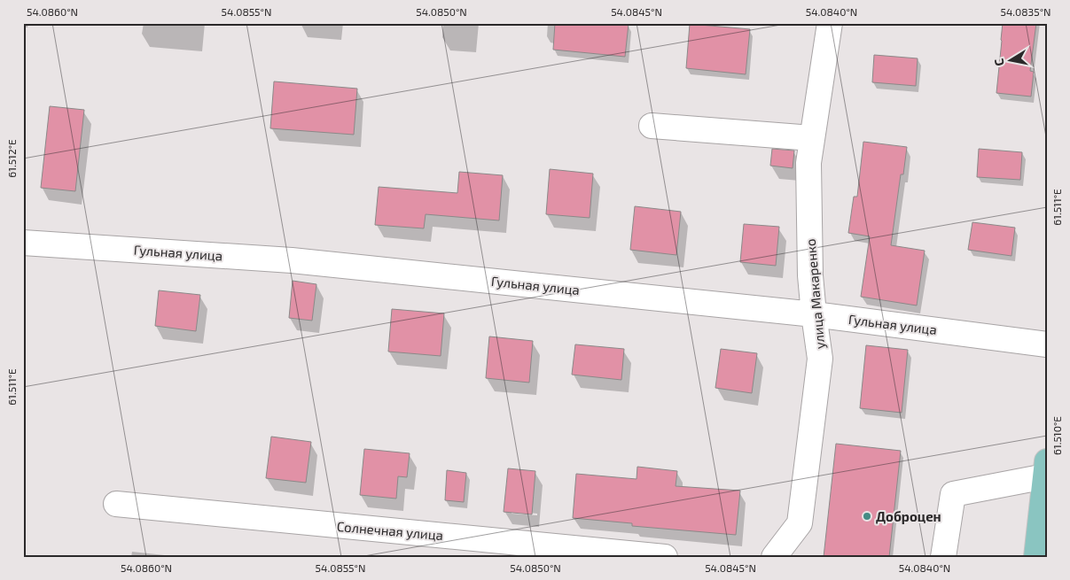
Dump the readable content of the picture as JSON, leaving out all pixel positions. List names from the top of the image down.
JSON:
{
  "streets": {
    "street": ["Гульная улица", "улица Макаренко", "Солнечная улица"]
  },
  "crossings": [
    ["Гульная улица", "улица Макаренко"]
  ],
  "places": ["Доброцен"],
  "north": "left",
  "coordinates": [
    "54.0860°N",
    "54.0855°N",
    "54.0850°N",
    "54.0845°N",
    "54.0840°N",
    "54.0835°N",
    "61.512°E",
    "61.511°E",
    "61.510°E"
  ]
}
